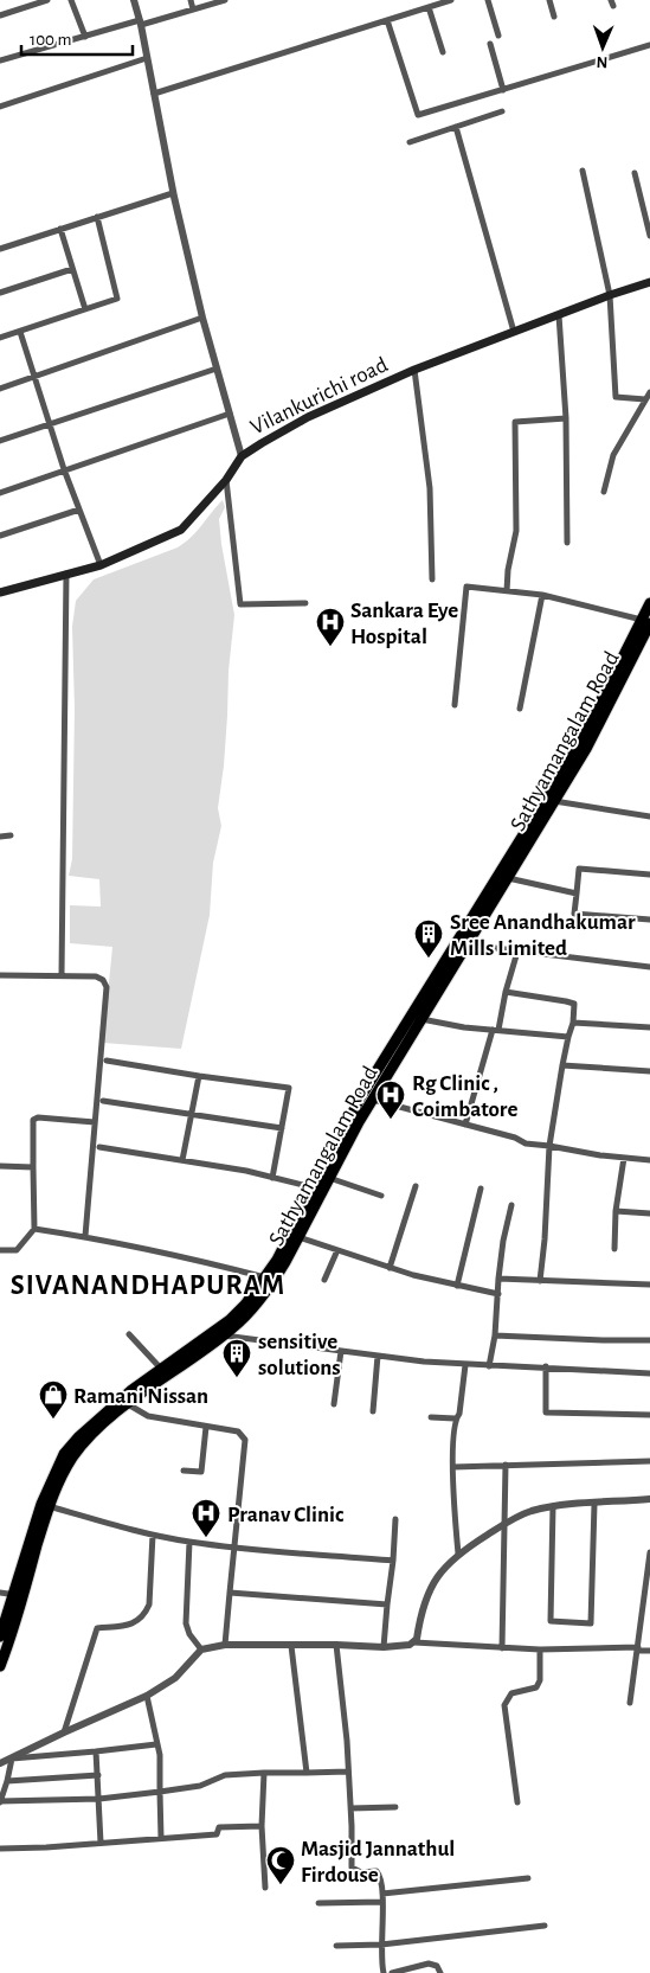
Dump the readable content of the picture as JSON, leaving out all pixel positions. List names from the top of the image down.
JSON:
{
  "streets": {
    "highway": ["Sathyamangalam Road"],
    "main road": ["Vilankurichi road"]
  },
  "districts": ["SIVANANDHAPURAM"],
  "places": {
    "hospital": ["Sankara Eye Hospital", "Rg Clinic , Coimbatore", "Pranav Clinic"],
    "building": ["Sree Anandhakumar Mills Limited", "sensitive solutions"],
    "shop": ["Ramani Nissan"],
    "mosque": ["Masjid Jannathul Firdouse"]
  },
  "scale_bar": "100 m",
  "north": "bottom"
}
